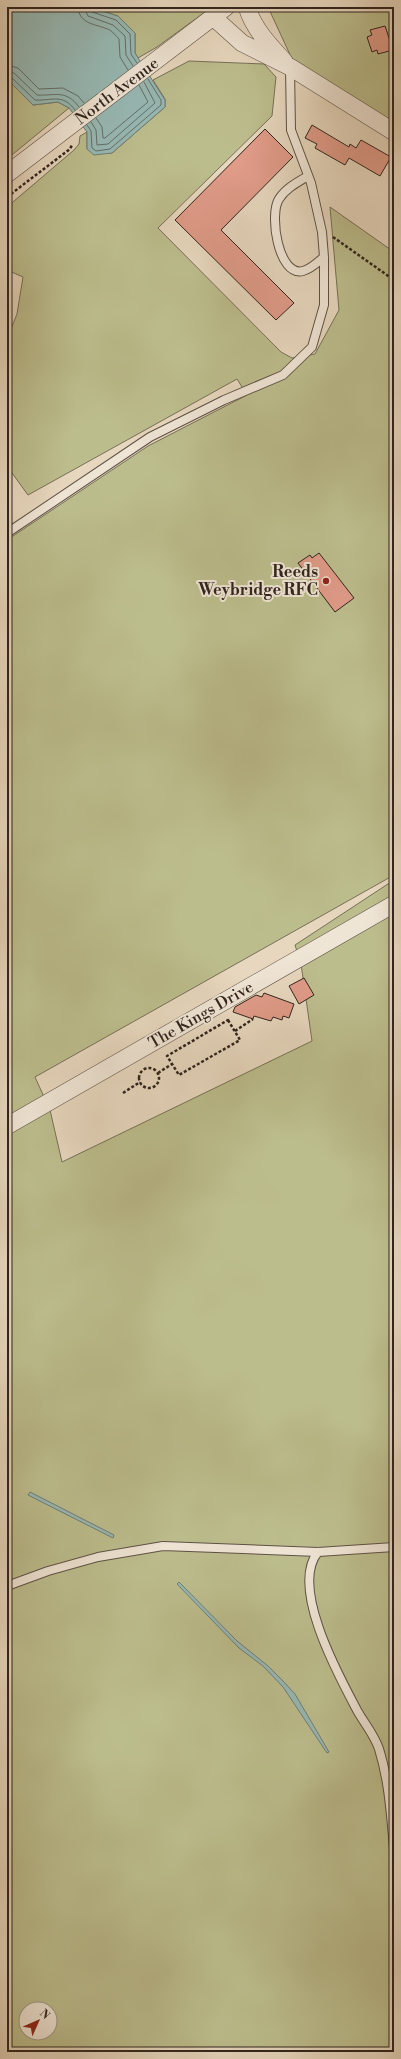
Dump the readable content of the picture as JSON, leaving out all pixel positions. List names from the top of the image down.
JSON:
{
  "streets": {
    "street": ["North Avenue", "The Kings Drive"]
  },
  "places": ["Reeds Weybridge RFC"],
  "north": "top right"
}
